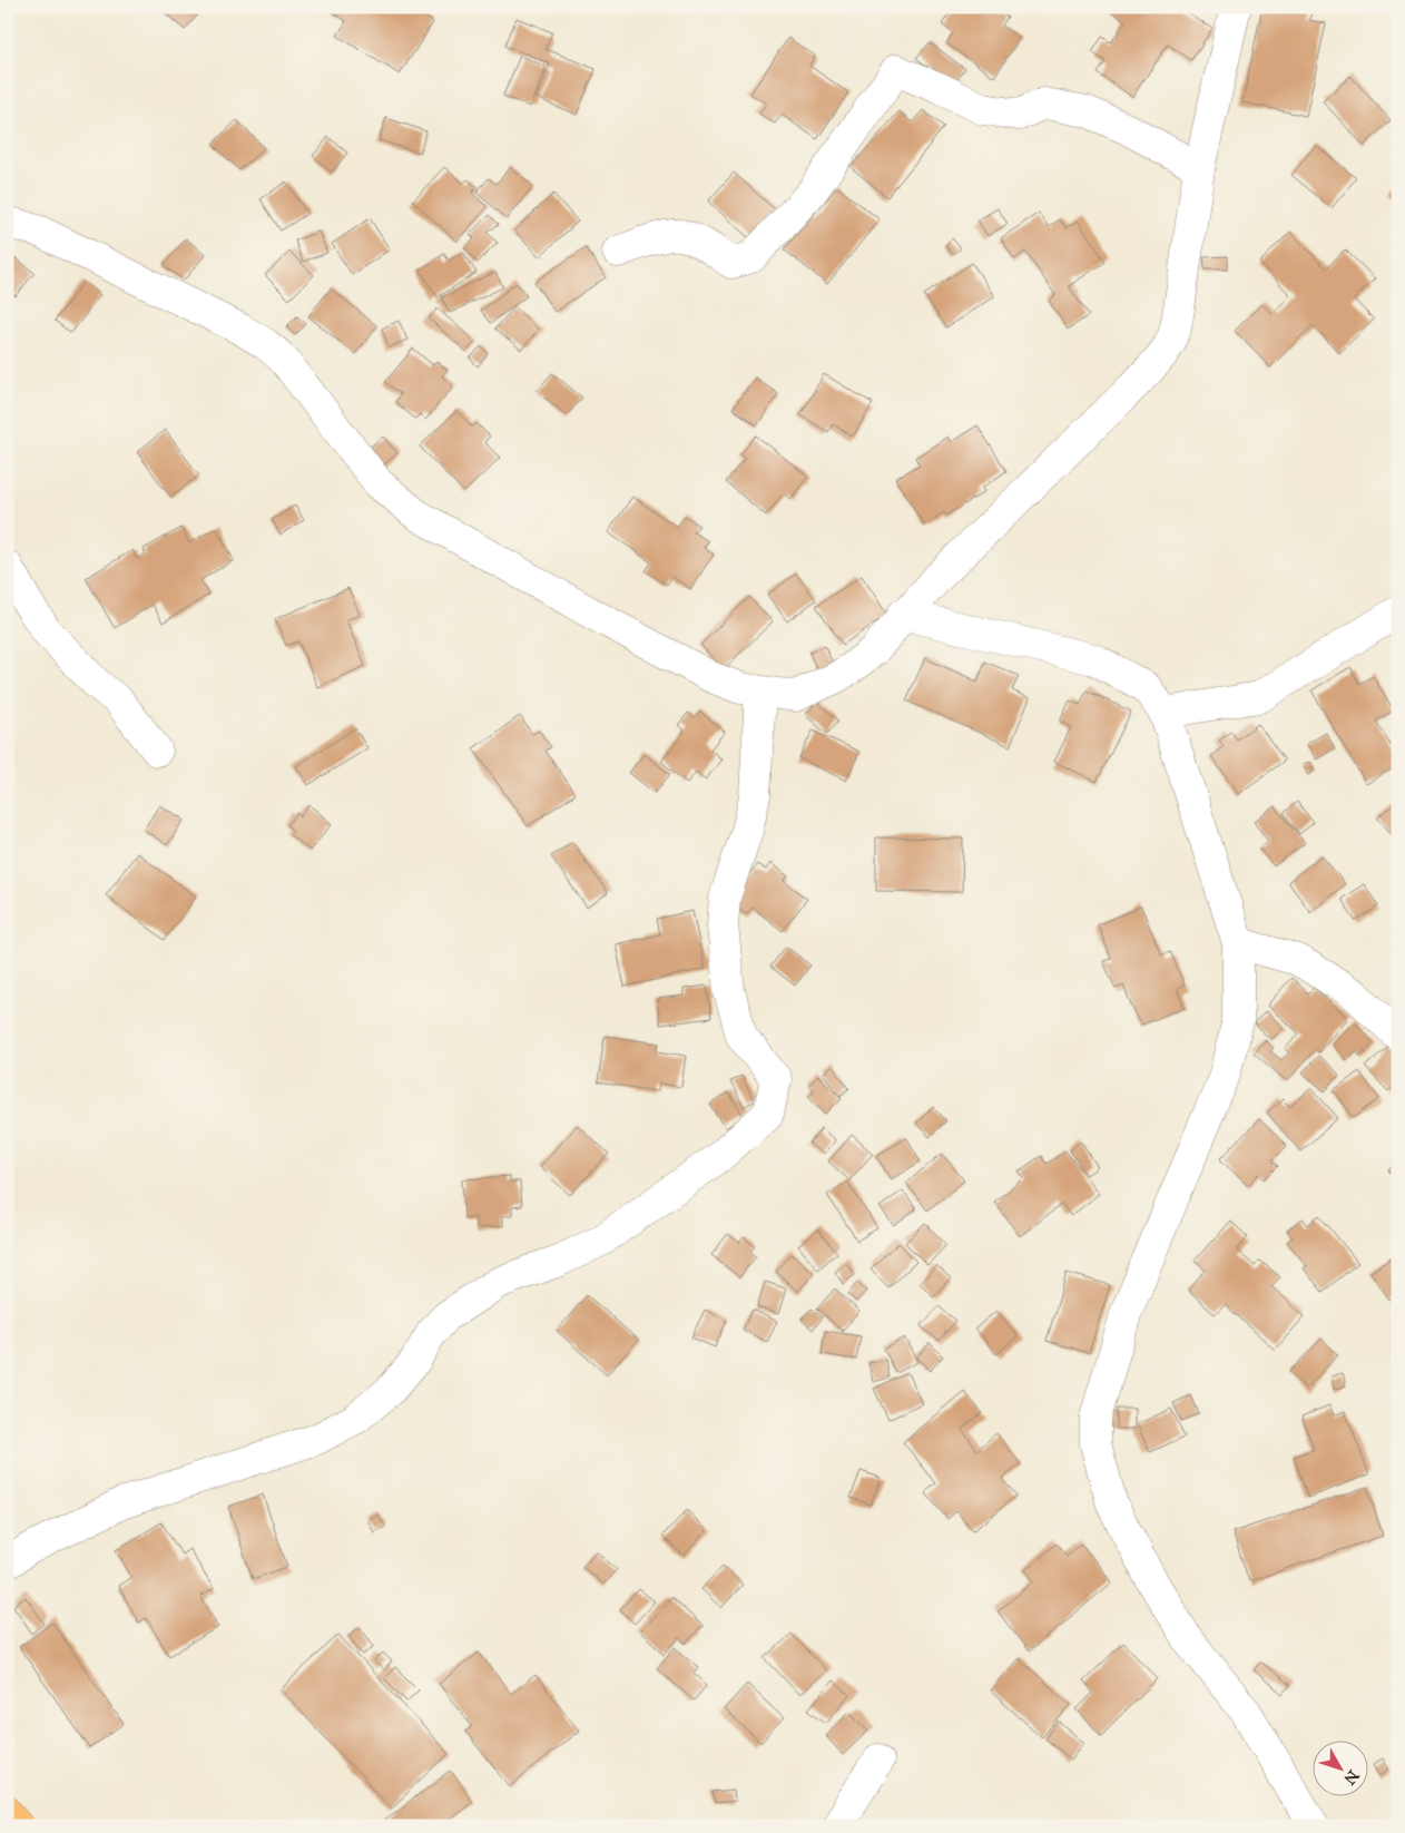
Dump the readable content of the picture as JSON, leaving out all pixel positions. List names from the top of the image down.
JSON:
{
  "north": "bottom right"
}
